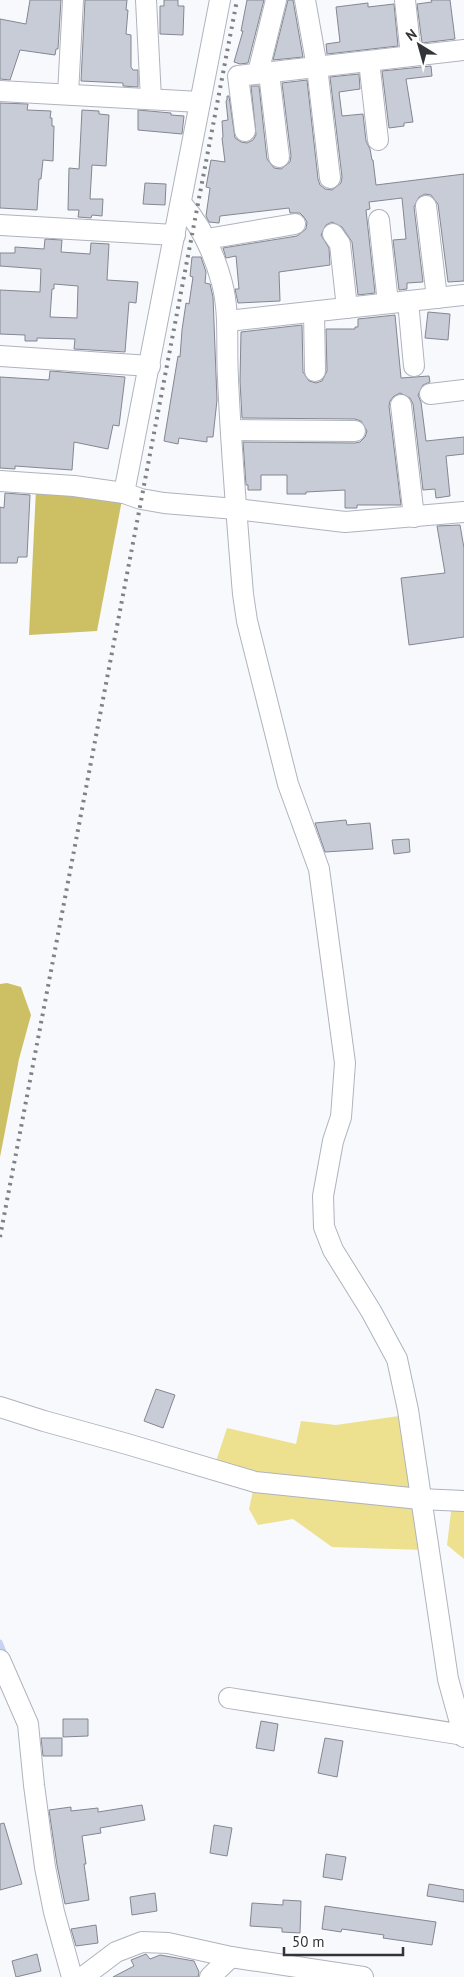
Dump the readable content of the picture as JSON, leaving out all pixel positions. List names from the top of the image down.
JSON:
{
  "scale_bar": "50 m",
  "north": "top left"
}
